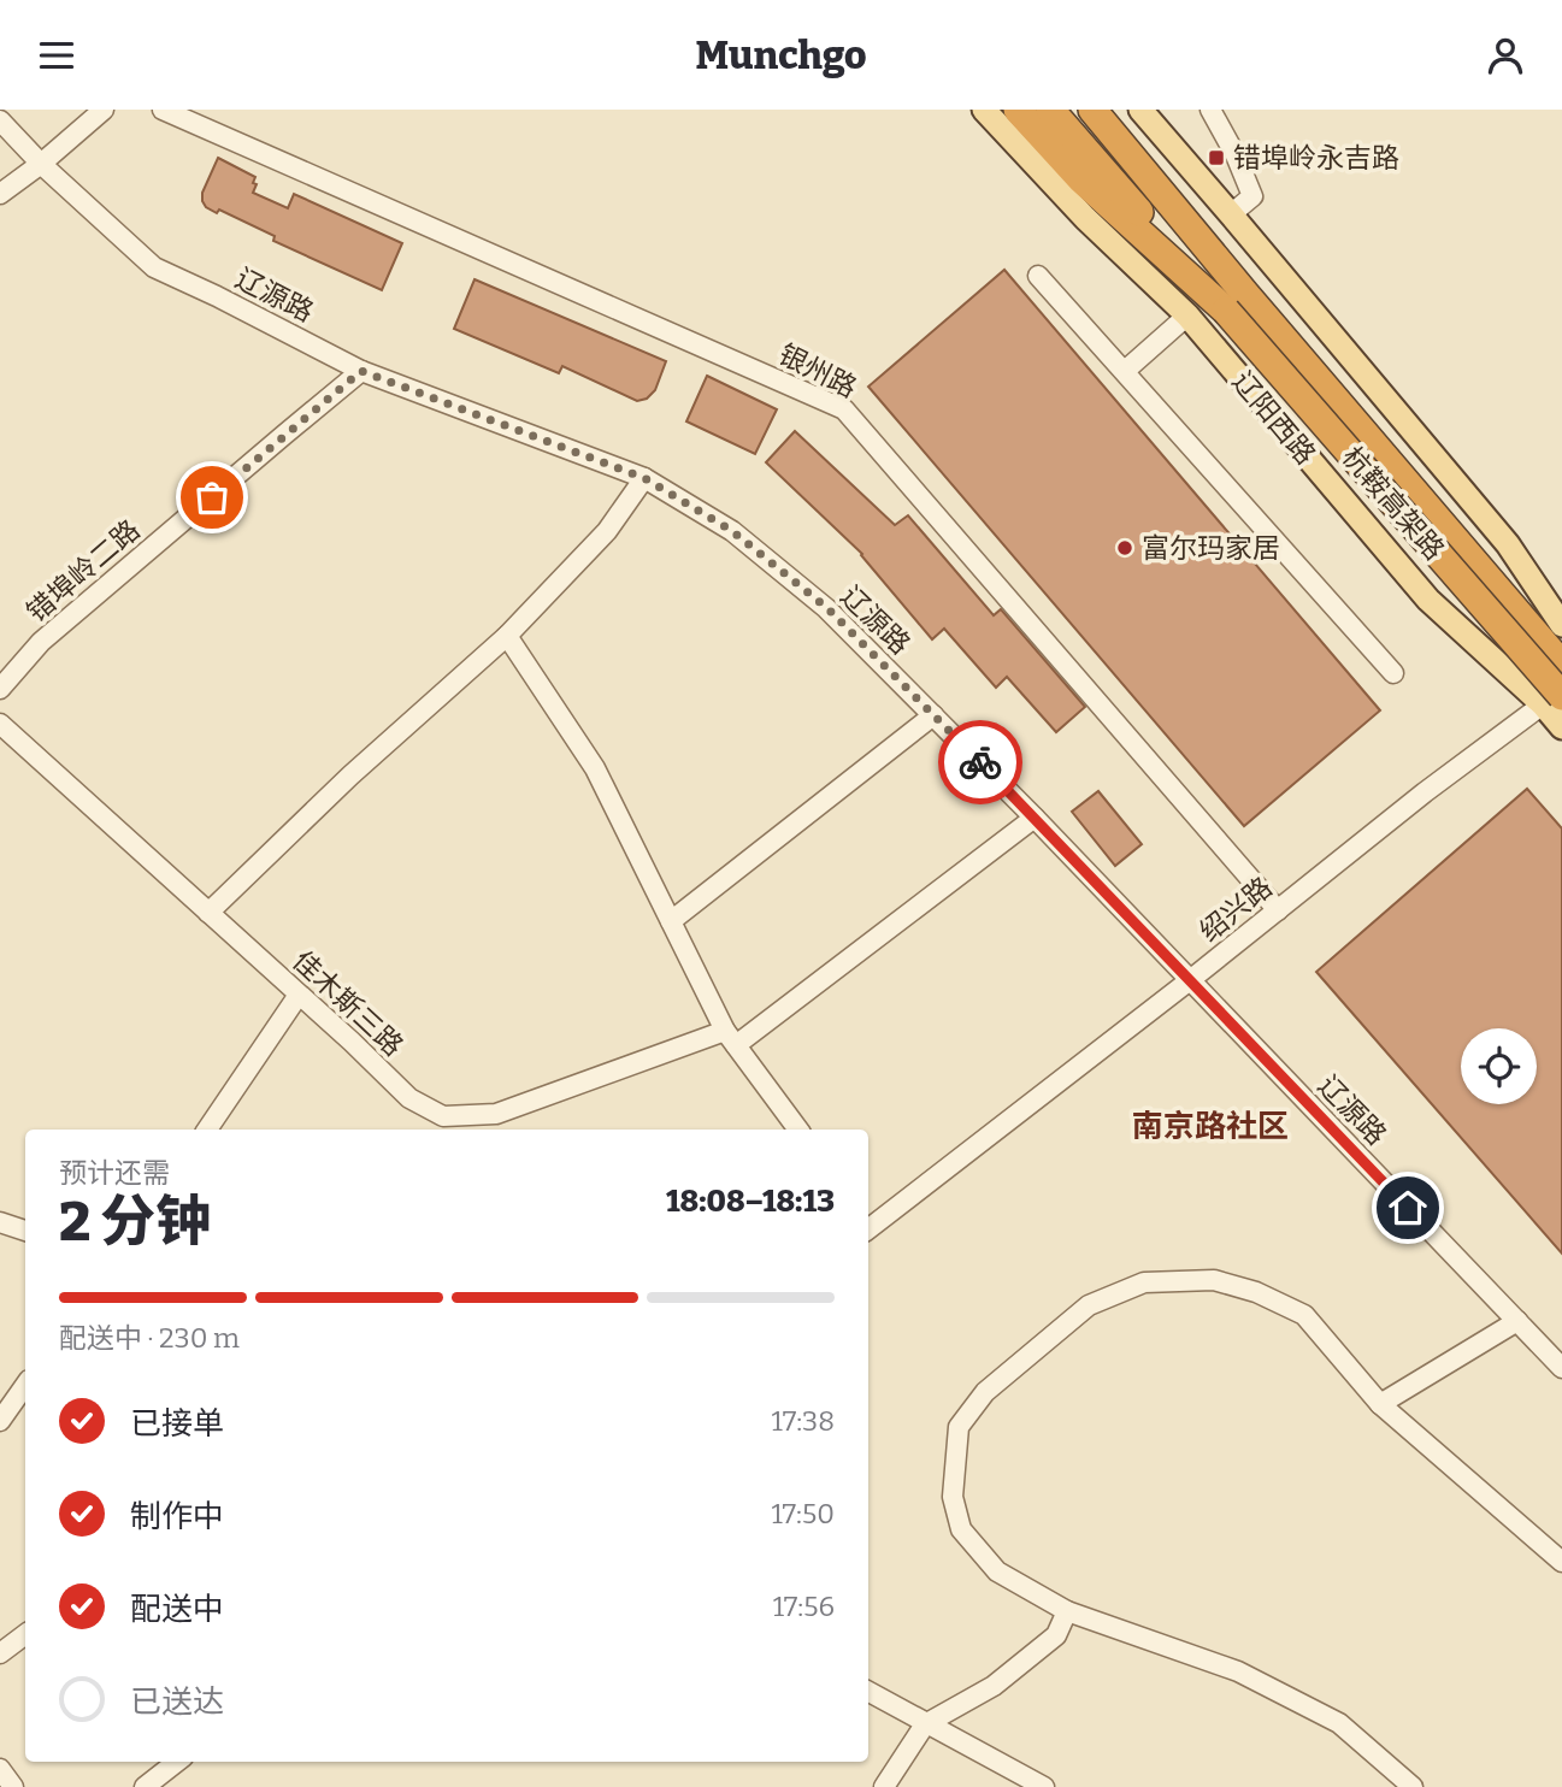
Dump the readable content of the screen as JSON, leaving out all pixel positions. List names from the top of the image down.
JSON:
{
  "streets": {
    "highway": ["杭鞍高架路"],
    "main road": ["辽阳西路"],
    "street": [
      "辽源路",
      "银州路",
      "错埠岭二路",
      "绍兴路",
      "佳木斯三路"
    ]
  },
  "crossings": [
    ["辽源路", "错埠岭二路"],
    ["辽源路", "绍兴路"],
    ["辽源路", "佳木斯三路"],
    ["银州路", "绍兴路"],
    ["辽阳西路", "杭鞍高架路"],
    ["辽阳西路", "绍兴路"],
    ["杭鞍高架路", "绍兴路"]
  ],
  "districts": ["南京路社区"],
  "places": {
    "transit": ["错埠岭永吉路"],
    "other": ["富尔玛家居"]
  },
  "page": {
    "header": "Munchgo",
    "heading": ["2 分钟", "预计还需", "18:08–18:13"],
    "bar": "配送中 · 230 m",
    "list": [
      ["已接单", "17:38"],
      ["制作中", "17:50"],
      ["配送中", "17:56"],
      "已送达"
    ]
  }
}
